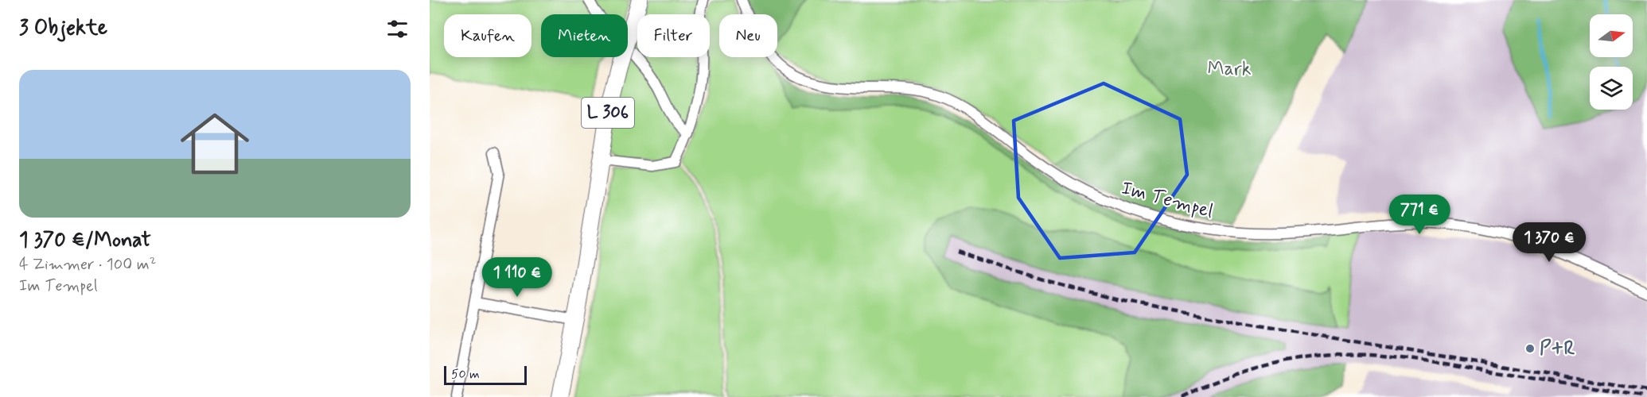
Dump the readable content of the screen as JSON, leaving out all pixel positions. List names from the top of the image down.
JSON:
{
  "streets": {
    "main road": ["L 306"],
    "street": ["Im Tempel"]
  },
  "parks": ["Mark"],
  "places": ["P+R"],
  "scale_bar": "50 m",
  "north": "right",
  "page": {
    "heading": "3 Objekte",
    "chip": [
      "Kaufen",
      "Mieten",
      "Filter",
      "Neu"
    ],
    "list": [
      {
        "name": "1 370 €/Monat",
        "note": "4 Zimmer · 100 m² · Im Tempel"
      }
    ],
    "price": ["771 €", "1 370 €", "1 110 €"],
    "scale": "50 m"
  }
}
